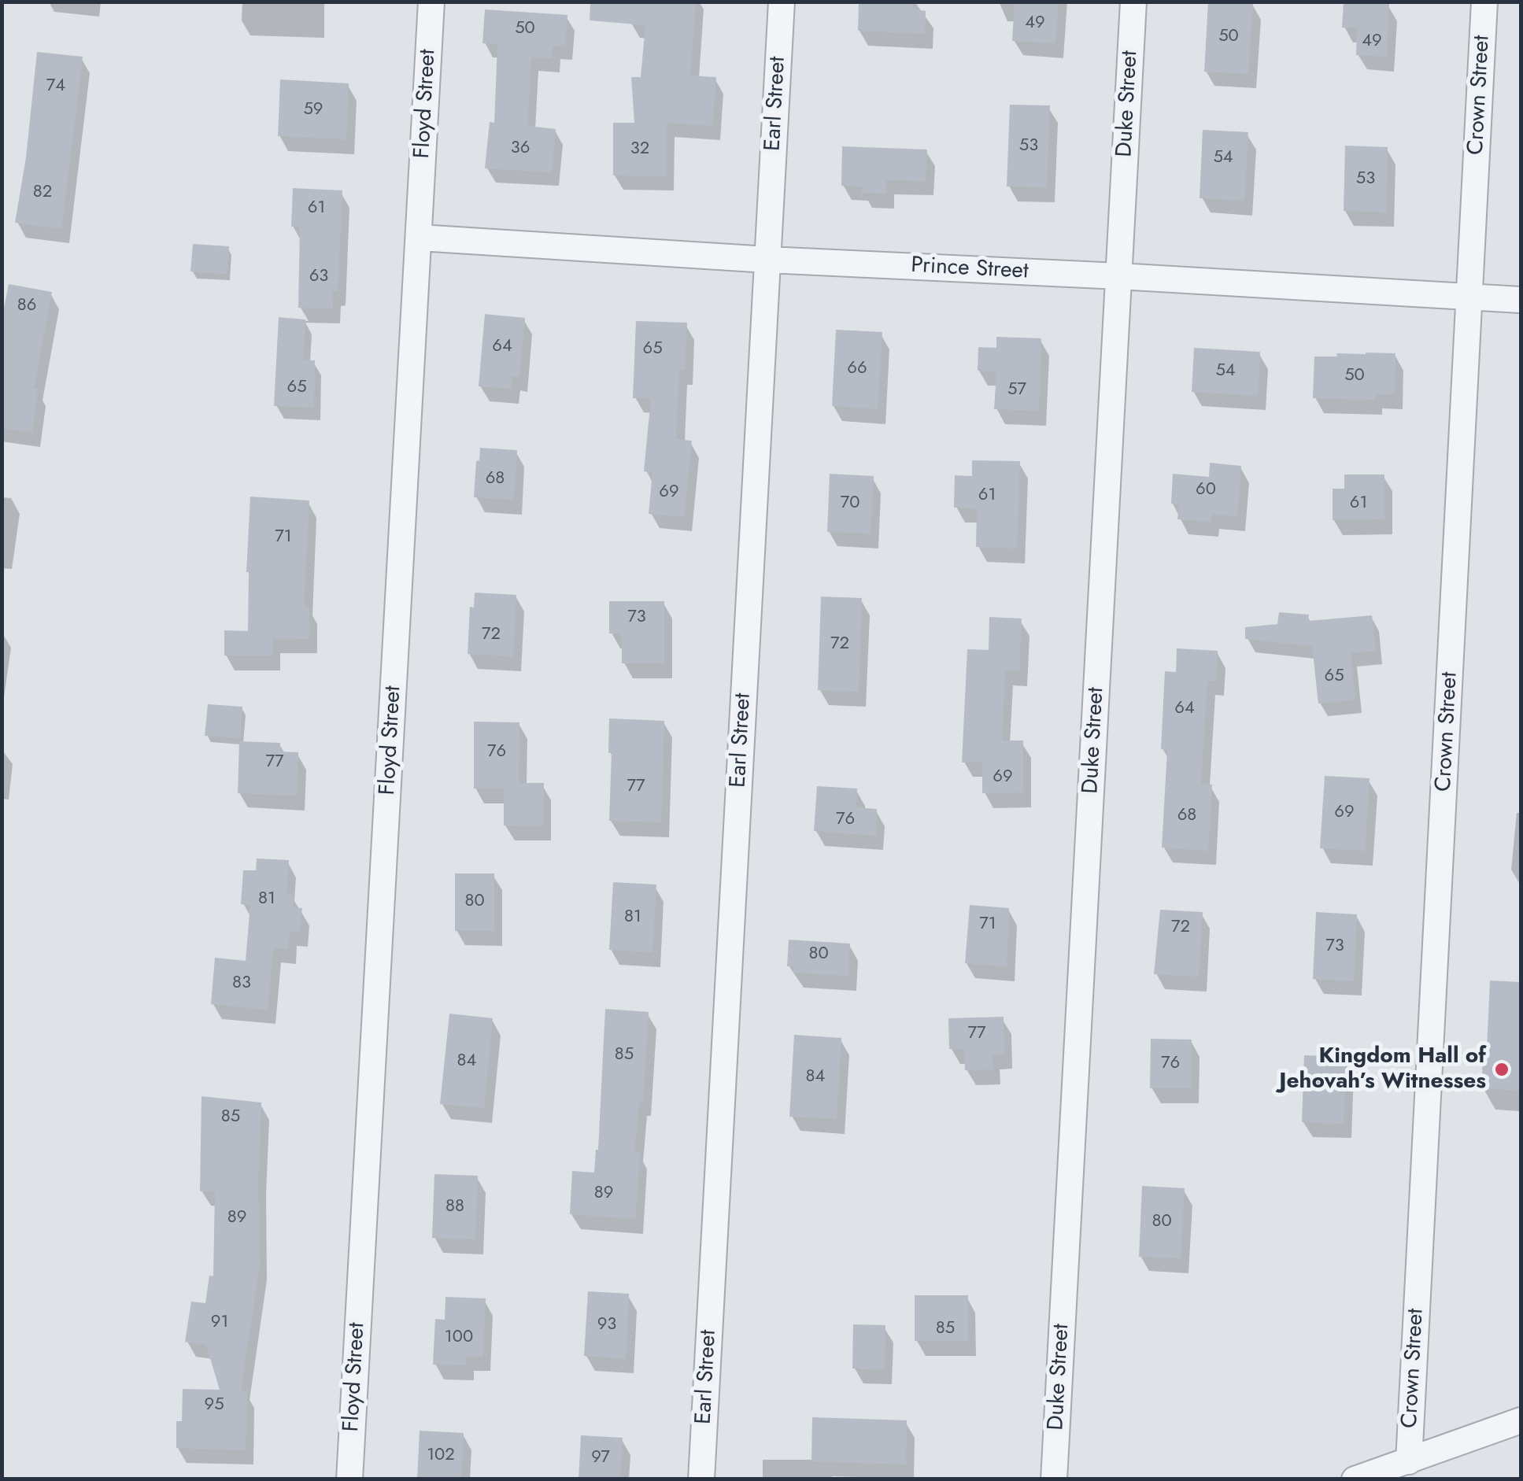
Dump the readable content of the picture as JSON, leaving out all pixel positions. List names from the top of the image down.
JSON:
{
  "streets": {
    "street": [
      "Crown Street",
      "Floyd Street",
      "Earl Street",
      "Duke Street",
      "Prince Street"
    ]
  },
  "crossings": [
    ["Crown Street", "Prince Street"],
    ["Floyd Street", "Prince Street"],
    ["Earl Street", "Prince Street"],
    ["Duke Street", "Prince Street"]
  ],
  "places": ["Kingdom Hall of Jehovah’s Witnesses"],
  "house_numbers": [
    "49",
    "50",
    "50",
    "49",
    "74",
    "59",
    "53",
    "36",
    "32",
    "54",
    "53",
    "82",
    "61",
    "63",
    "86",
    "64",
    "65",
    "66",
    "54",
    "50",
    "65",
    "57",
    "68",
    "60",
    "69",
    "61",
    "70",
    "61",
    "71",
    "73",
    "72",
    "72",
    "65",
    "64",
    "76",
    "77",
    "69",
    "77",
    "69",
    "68",
    "76",
    "81",
    "80",
    "81",
    "71",
    "72",
    "73",
    "80",
    "83",
    "77",
    "85",
    "84",
    "76",
    "84",
    "85",
    "89",
    "88",
    "89",
    "80",
    "91",
    "93",
    "85",
    "100",
    "95",
    "102",
    "97"
  ]
}
